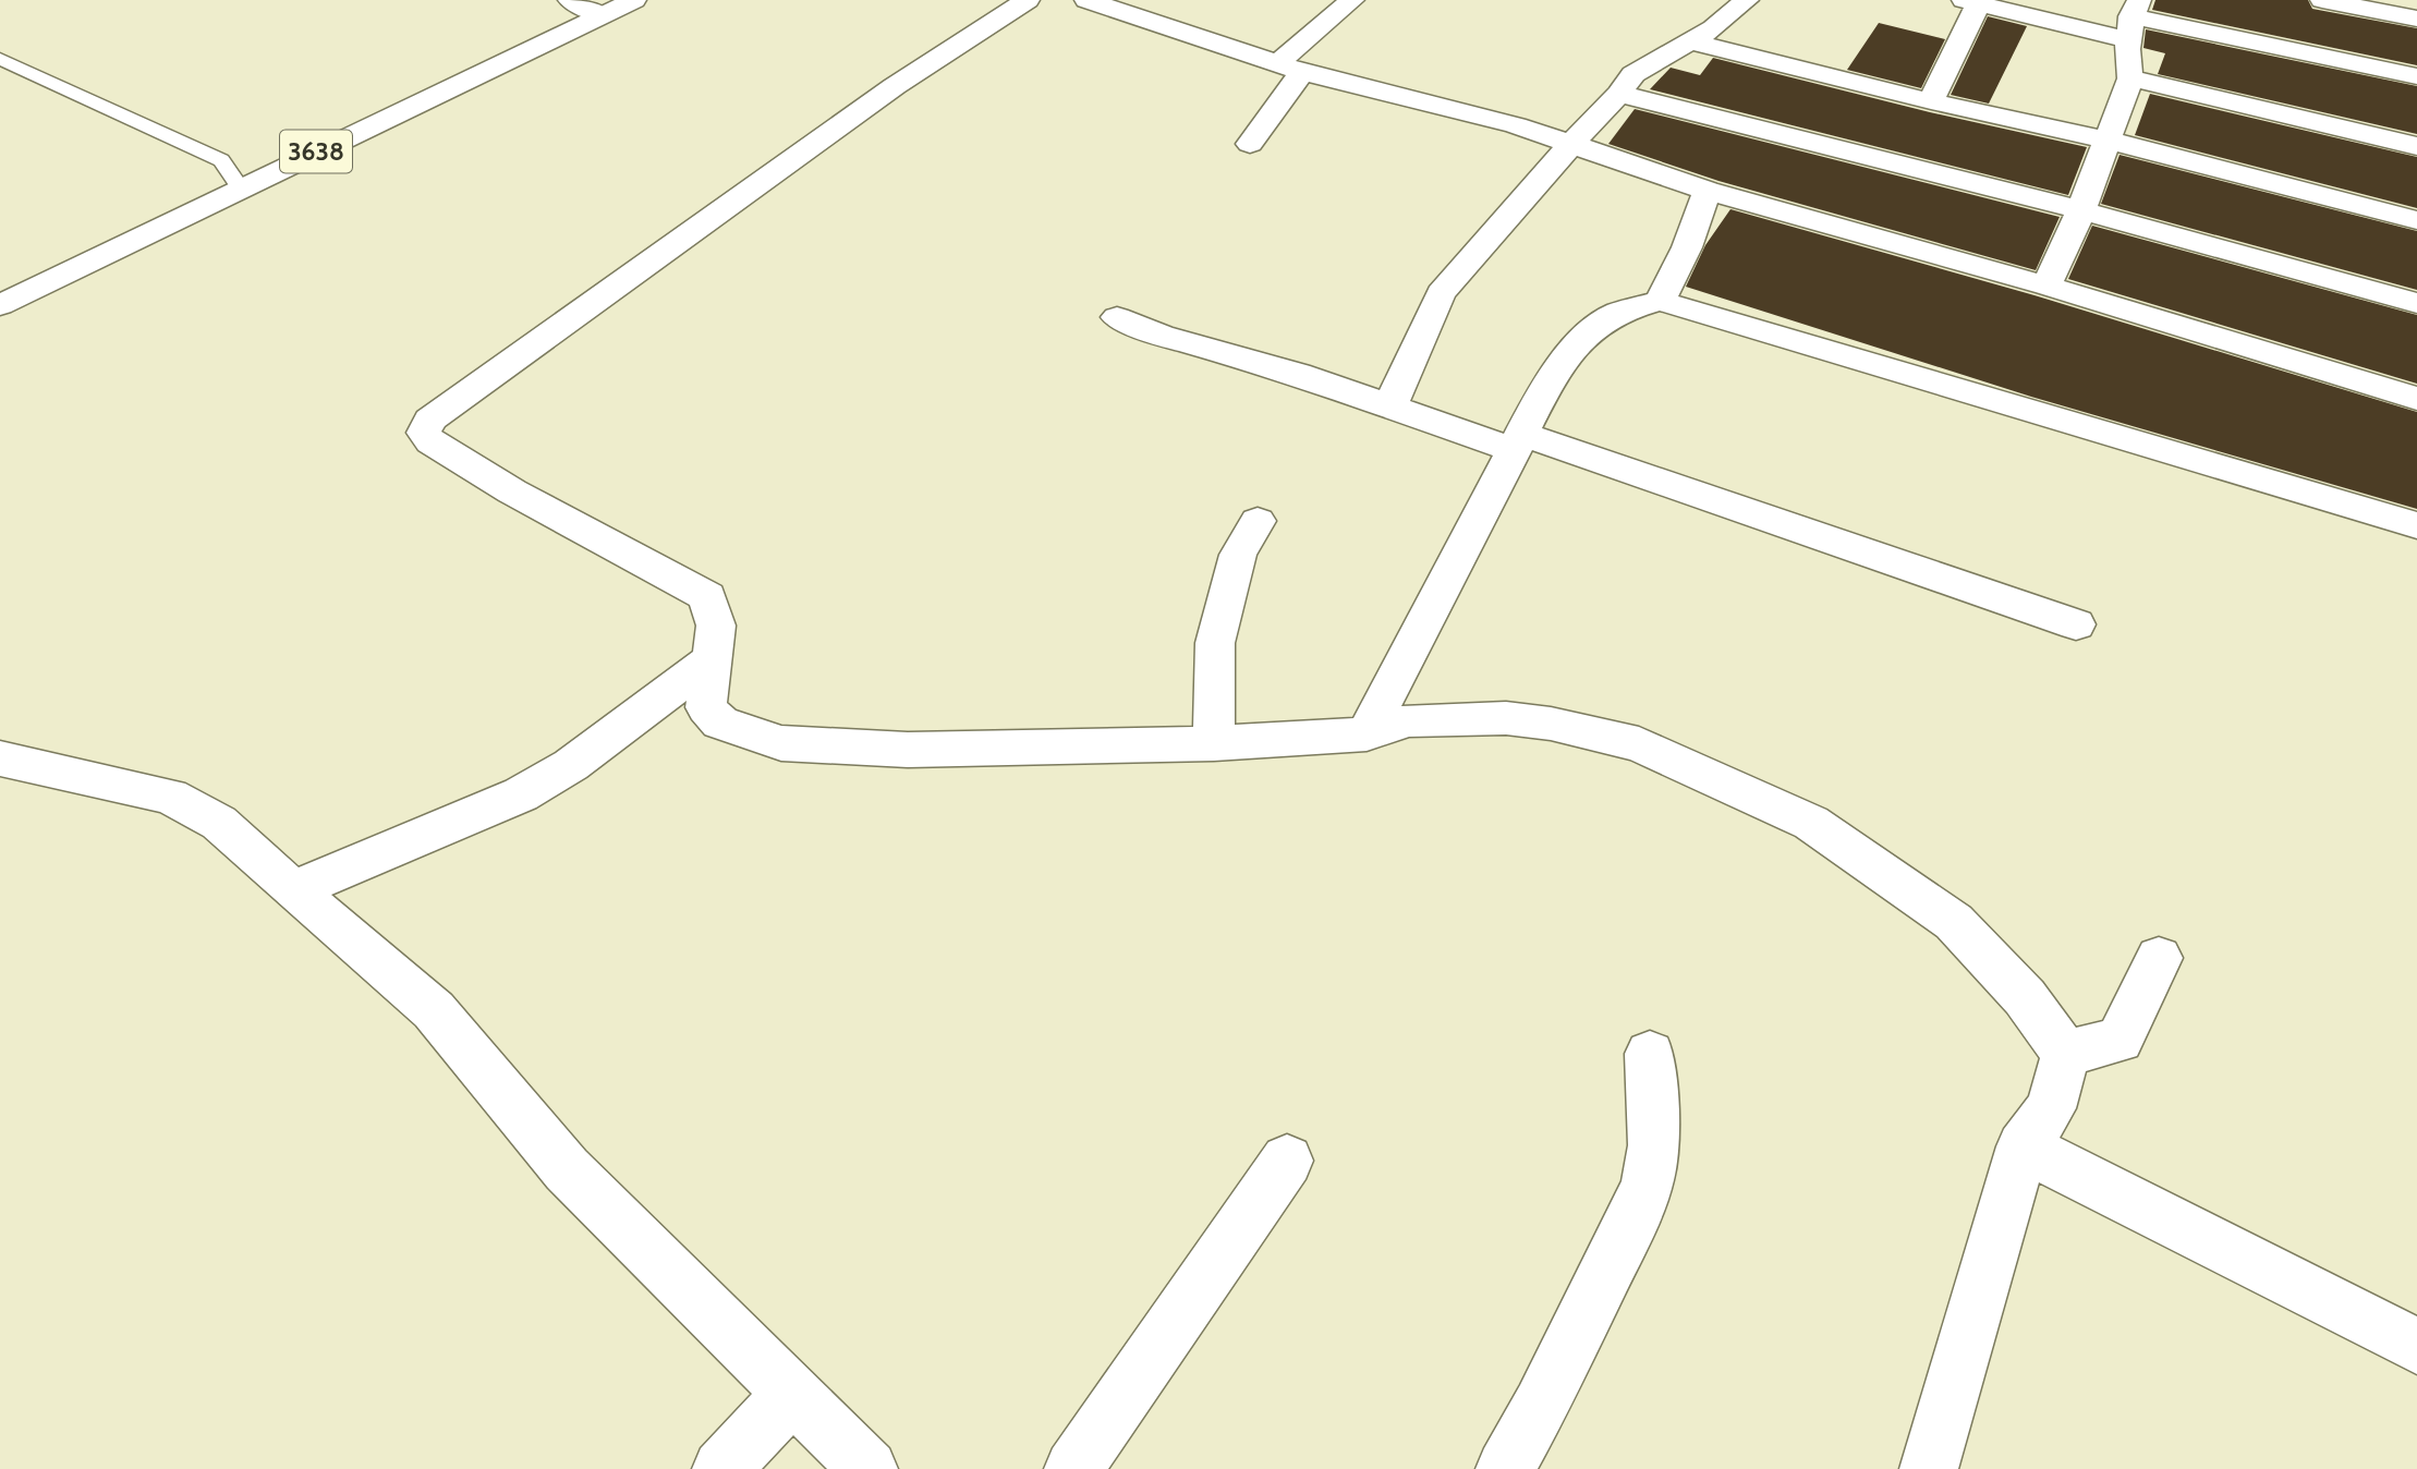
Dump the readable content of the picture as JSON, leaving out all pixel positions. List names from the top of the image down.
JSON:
{
  "streets": {
    "street": ["3638"]
  }
}
